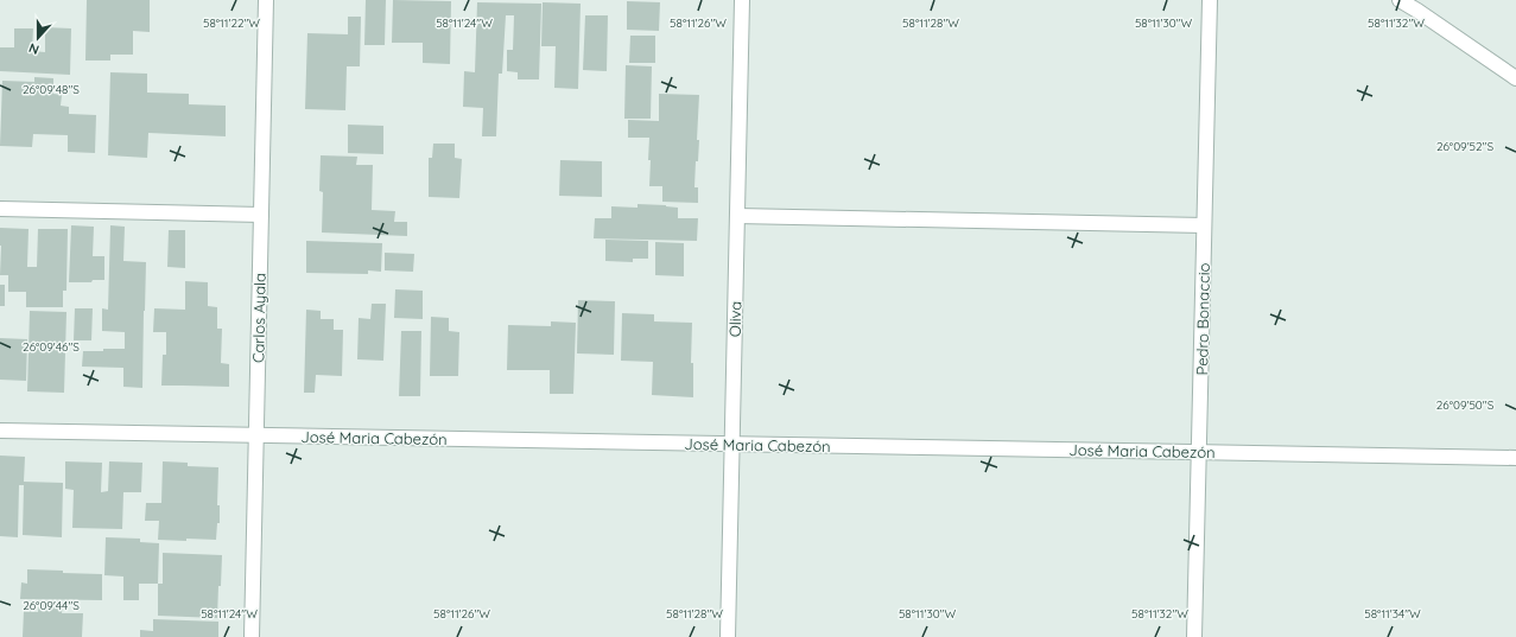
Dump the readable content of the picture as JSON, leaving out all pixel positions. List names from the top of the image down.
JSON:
{
  "streets": {
    "street": [
      "Carlos Ayala",
      "Oliva",
      "Pedro Bonaccio",
      "José Maria Cabezón"
    ]
  },
  "crossings": [
    ["Carlos Ayala", "José Maria Cabezón"],
    ["Oliva", "José Maria Cabezón"],
    ["Pedro Bonaccio", "José Maria Cabezón"]
  ],
  "north": "bottom",
  "coordinates": [
    "58°11'22\"W",
    "58°11'24\"W",
    "58°11'26\"W",
    "58°11'28\"W",
    "58°11'30\"W",
    "58°11'32\"W",
    "26°09'48\"S",
    "26°09'52\"S",
    "26°09'46\"S",
    "26°09'50\"S",
    "26°09'44\"S",
    "58°11'34\"W"
  ]
}
